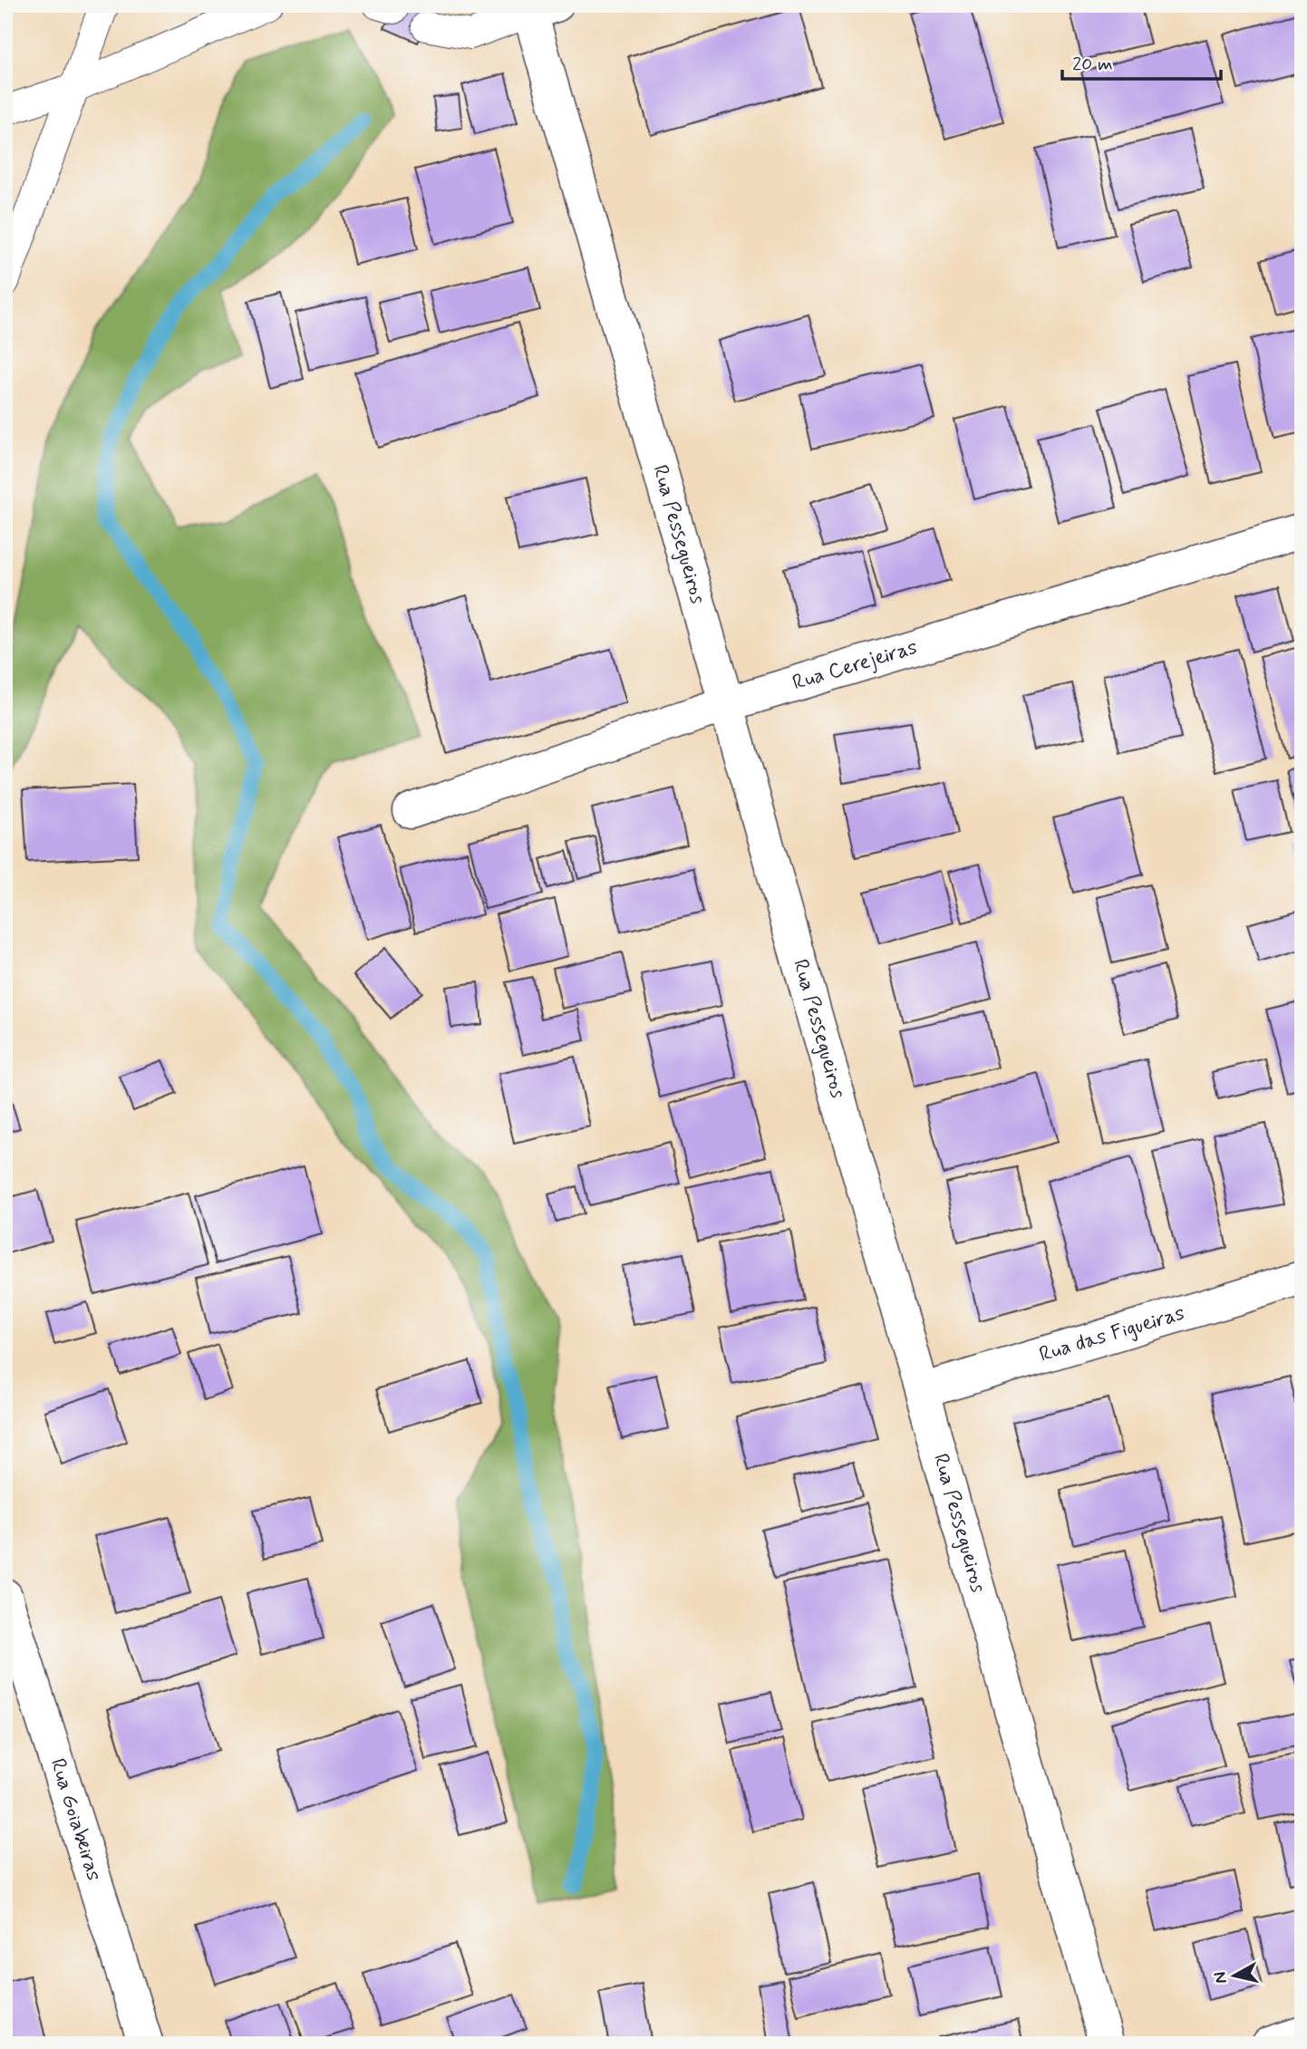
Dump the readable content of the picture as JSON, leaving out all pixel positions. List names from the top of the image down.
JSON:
{
  "streets": {
    "street": [
      "Rua Pessegueiros",
      "Rua Cerejeiras",
      "Rua das Figueiras",
      "Rua Goiabeiras"
    ]
  },
  "crossings": [
    ["Rua Pessegueiros", "Rua Cerejeiras"],
    ["Rua Pessegueiros", "Rua das Figueiras"]
  ],
  "scale_bar": "20 m",
  "north": "left"
}
